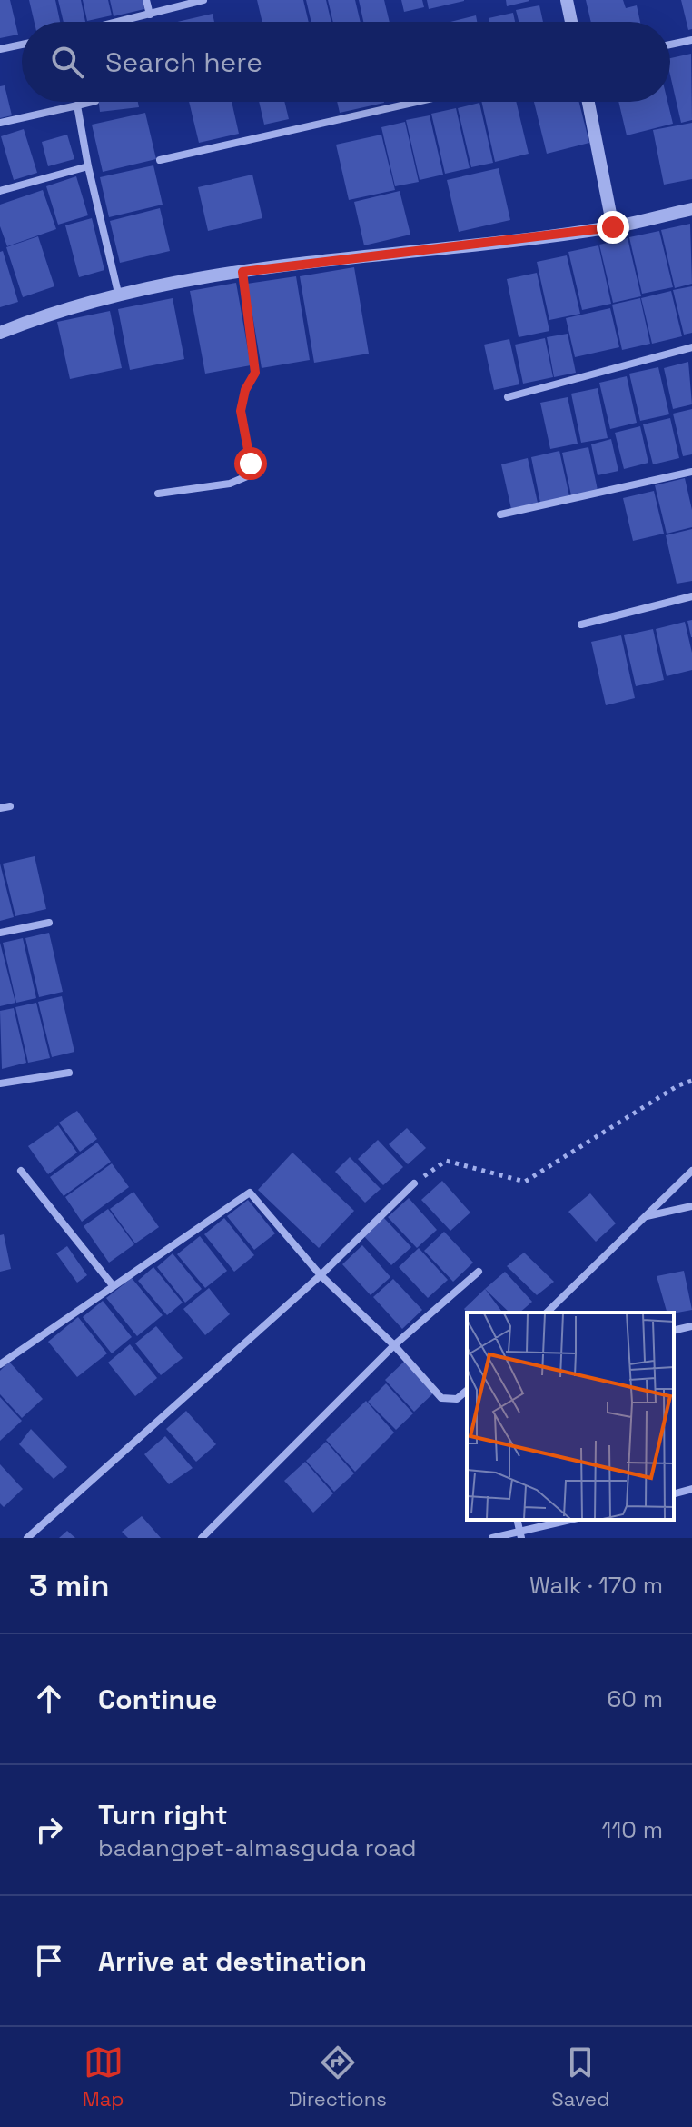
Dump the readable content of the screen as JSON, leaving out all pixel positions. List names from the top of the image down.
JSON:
{
  "page": {
    "search": "Search here",
    "heading": ["3 min", "Walk · 170 m"],
    "list": [
      ["Continue", "60 m"],
      ["Turn right", "badangpet-almasguda road", "110 m"],
      "Arrive at destination"
    ],
    "nav": ["Map", "Directions", "Saved"]
  }
}
